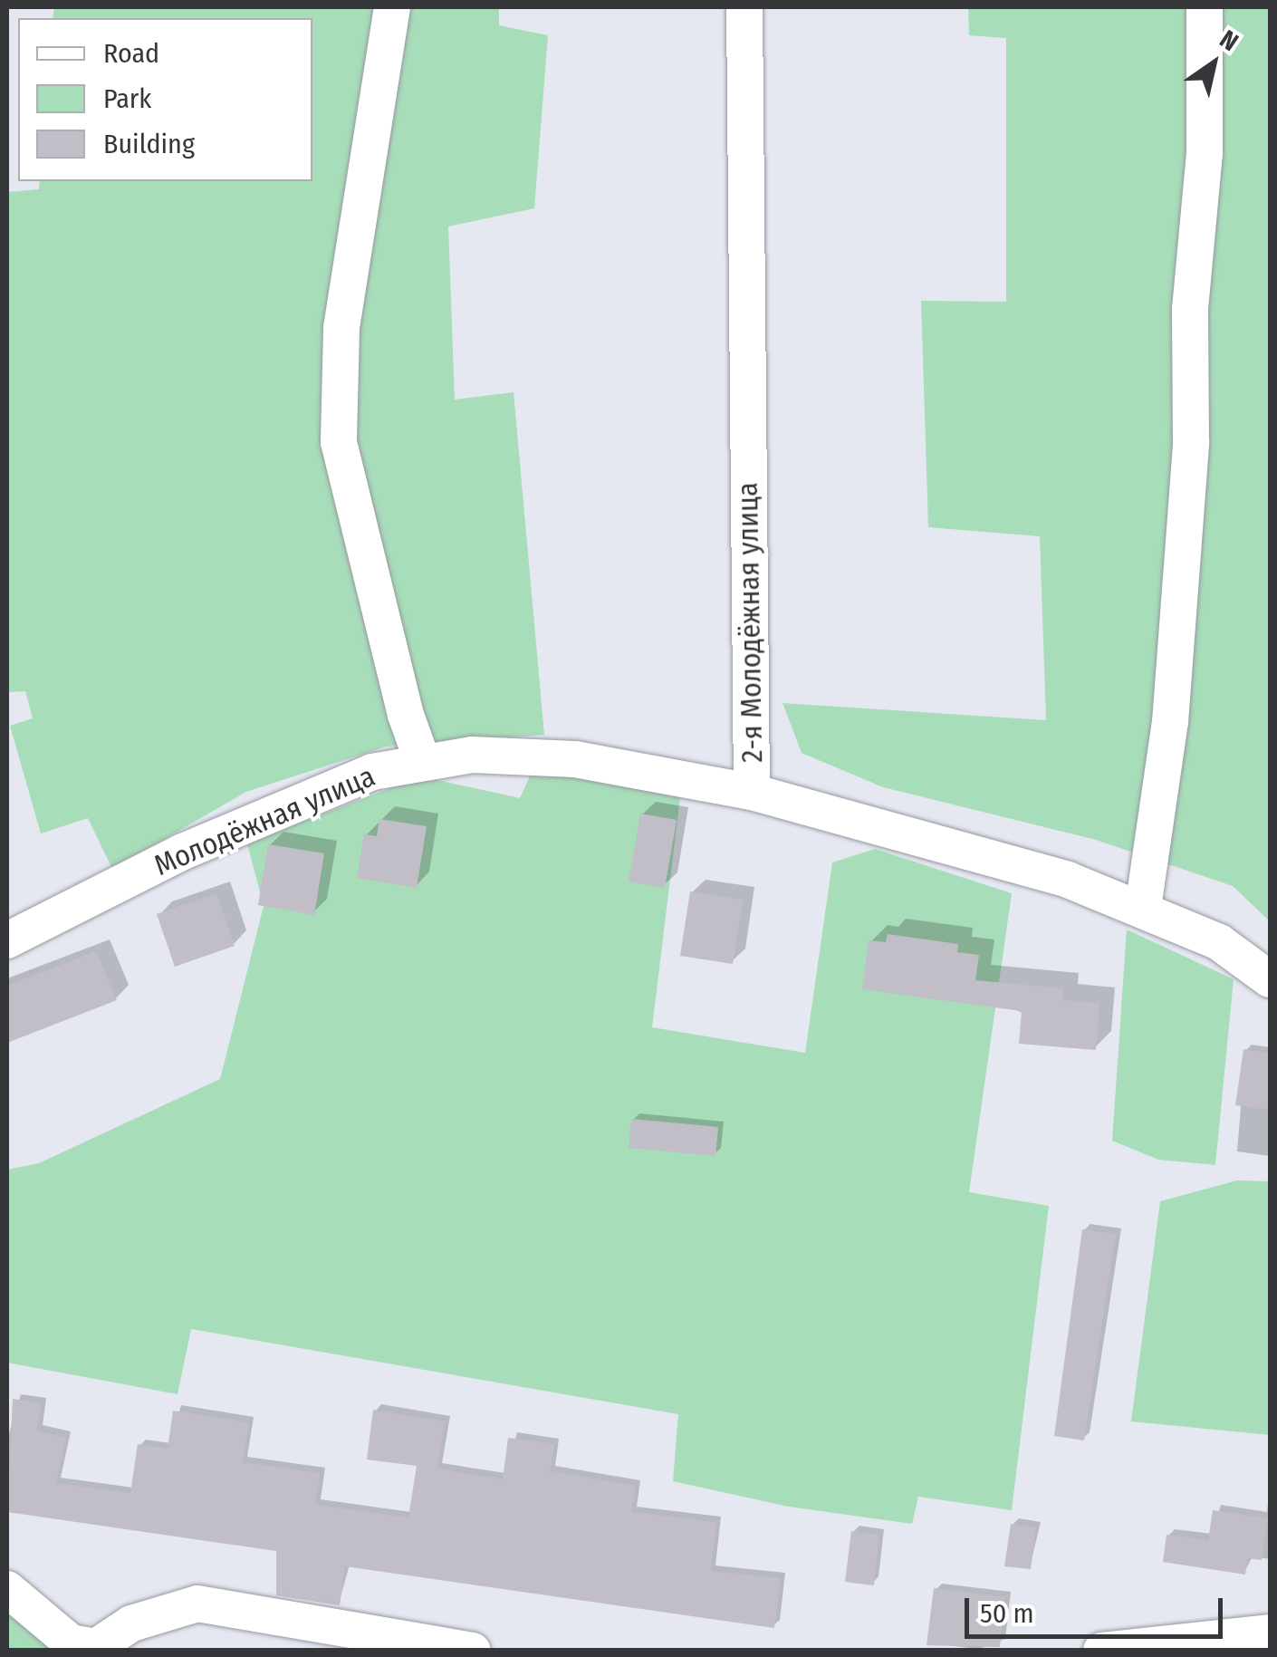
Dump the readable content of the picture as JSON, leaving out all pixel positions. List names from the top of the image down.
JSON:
{
  "streets": {
    "street": ["2-я Молодёжная улица", "Молодёжная улица"]
  },
  "crossings": [
    ["2-я Молодёжная улица", "Молодёжная улица"]
  ],
  "legend": ["Road", "Park", "Building"],
  "scale_bar": "50 m",
  "north": "top right"
}
